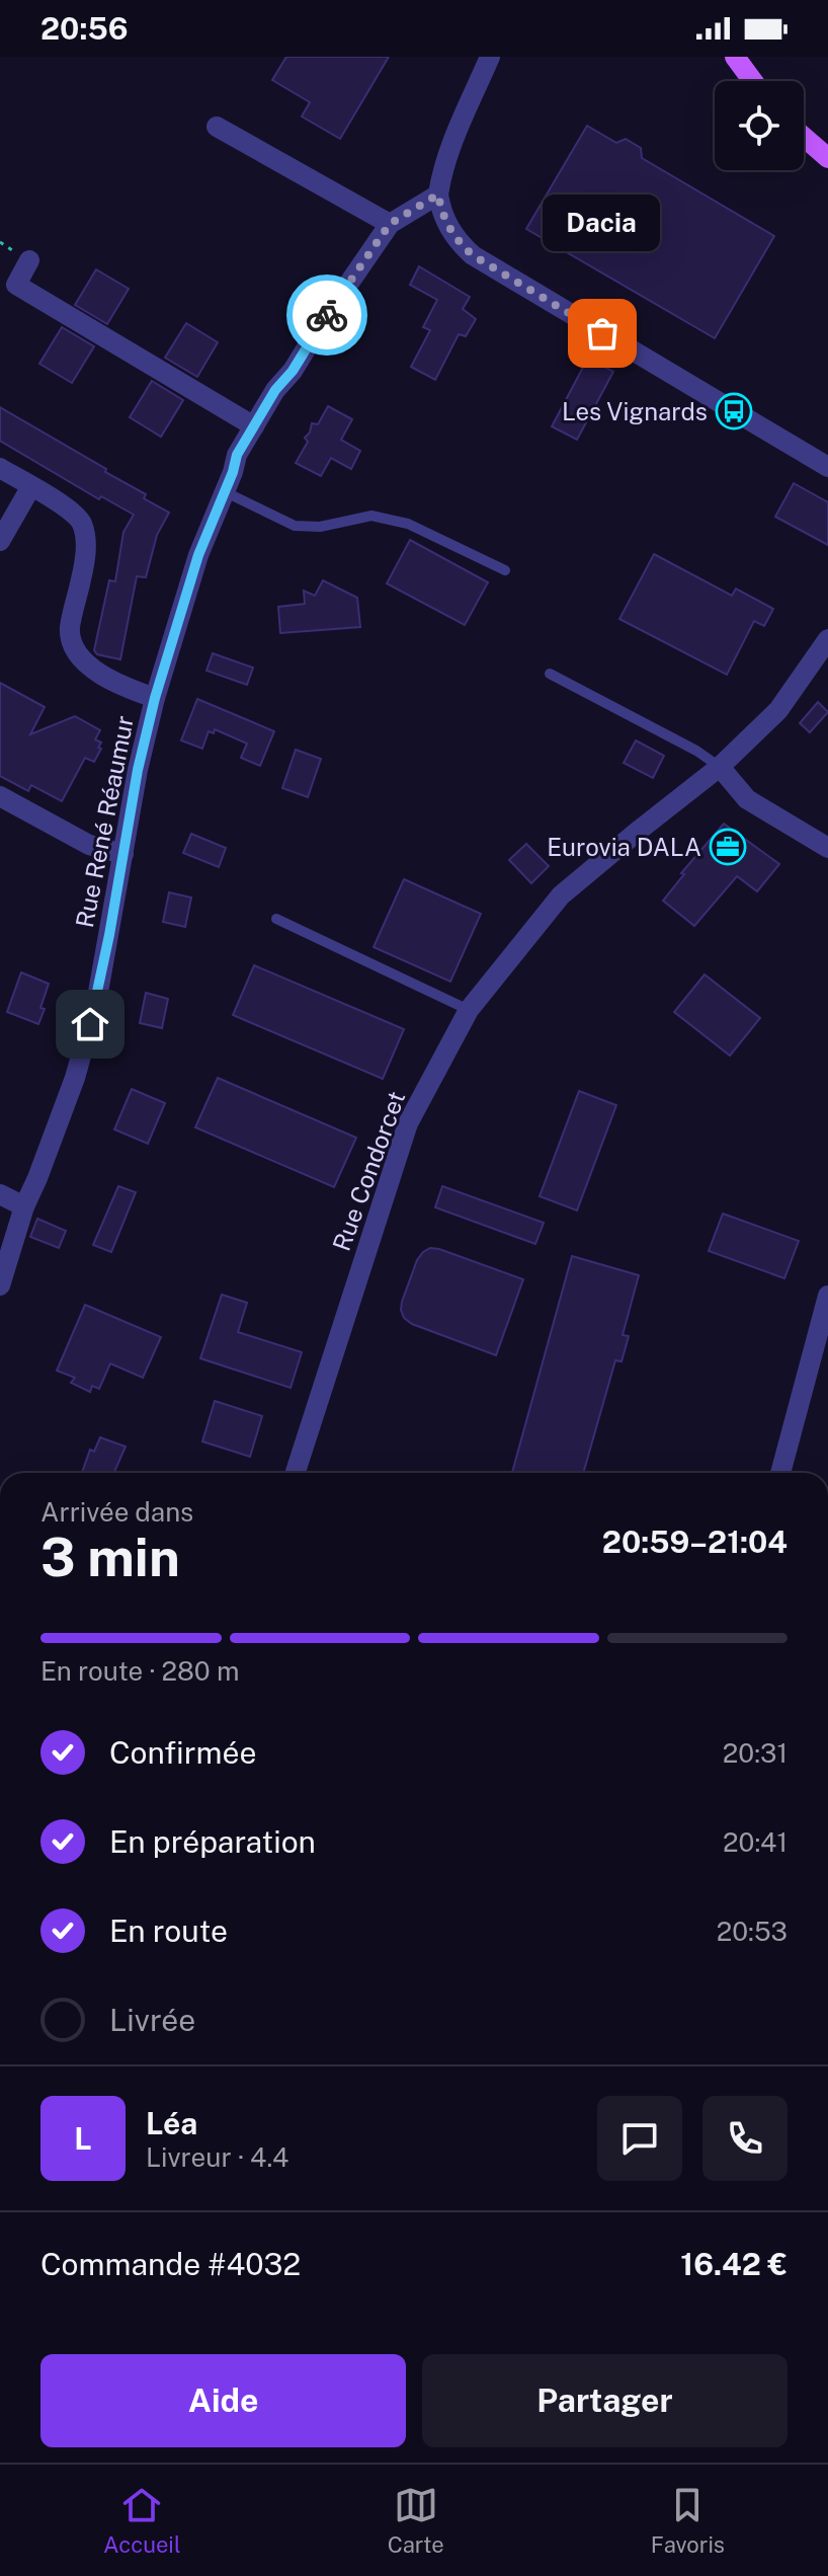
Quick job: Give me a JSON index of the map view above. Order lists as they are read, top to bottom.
{
  "streets": {
    "street": ["Rue René Réaumur", "Rue Condorcet"]
  },
  "places": {
    "other": ["Dacia"],
    "bus stop": ["Les Vignards"],
    "office": ["Eurovia DALA"]
  },
  "page": {
    "status": "20:56",
    "bubble": "Dacia",
    "heading": ["3 min", "Arrivée dans", "20:59–21:04"],
    "panel": [
      "Léa",
      "Livreur · 4.4",
      "Commande #4032",
      "16.42 €"
    ],
    "bar": "En route · 280 m",
    "list": [
      ["Confirmée", "20:31"],
      ["En préparation", "20:41"],
      ["En route", "20:53"],
      "Livrée"
    ],
    "round": "L",
    "buttons": ["Aide", "Partager"],
    "tabs": ["Accueil", "Carte", "Favoris"]
  }
}
